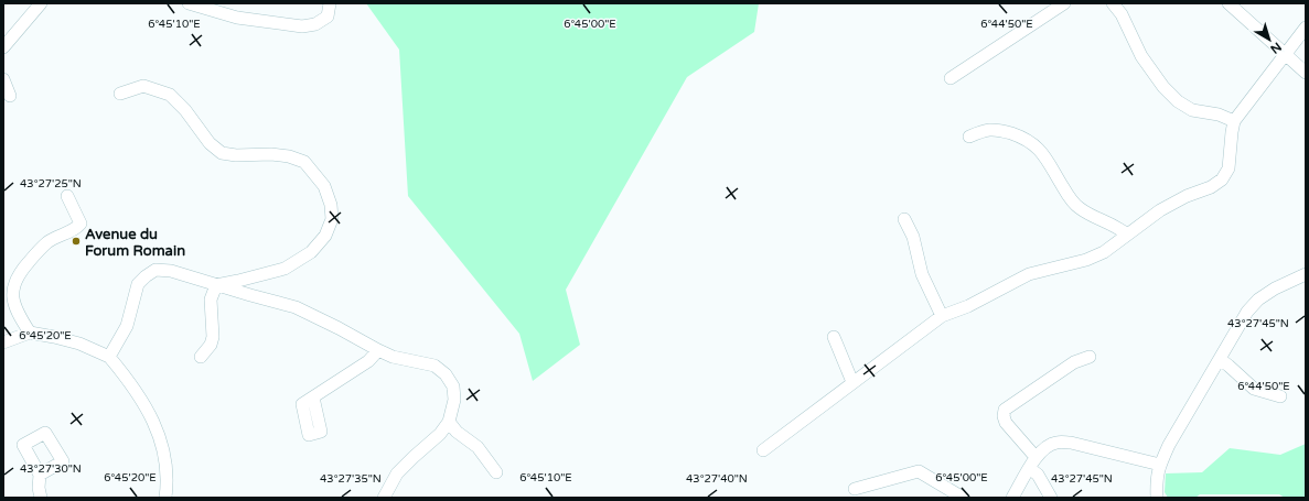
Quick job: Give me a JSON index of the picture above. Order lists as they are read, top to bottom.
{
  "places": ["Avenue du Forum Romain"],
  "north": "bottom right",
  "coordinates": [
    "6°45'10\"E",
    "6°45'00\"E",
    "6°44'50\"E",
    "43°27'25\"N",
    "43°27'45\"N",
    "6°45'20\"E",
    "43°27'30\"N",
    "43°27'35\"N",
    "43°27'40\"N"
  ]
}
